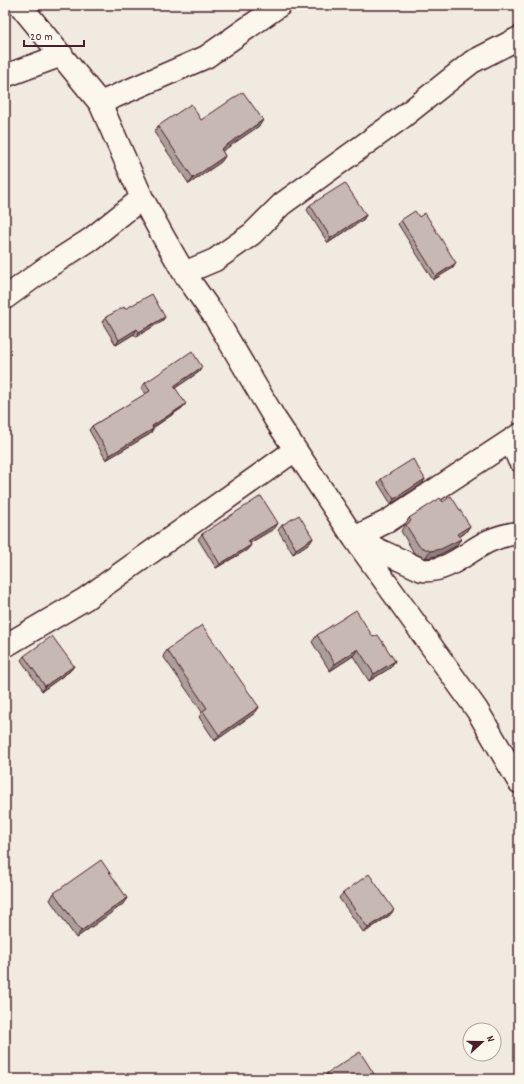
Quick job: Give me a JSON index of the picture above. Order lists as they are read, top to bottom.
{
  "scale_bar": "20 m",
  "north": "right"
}
